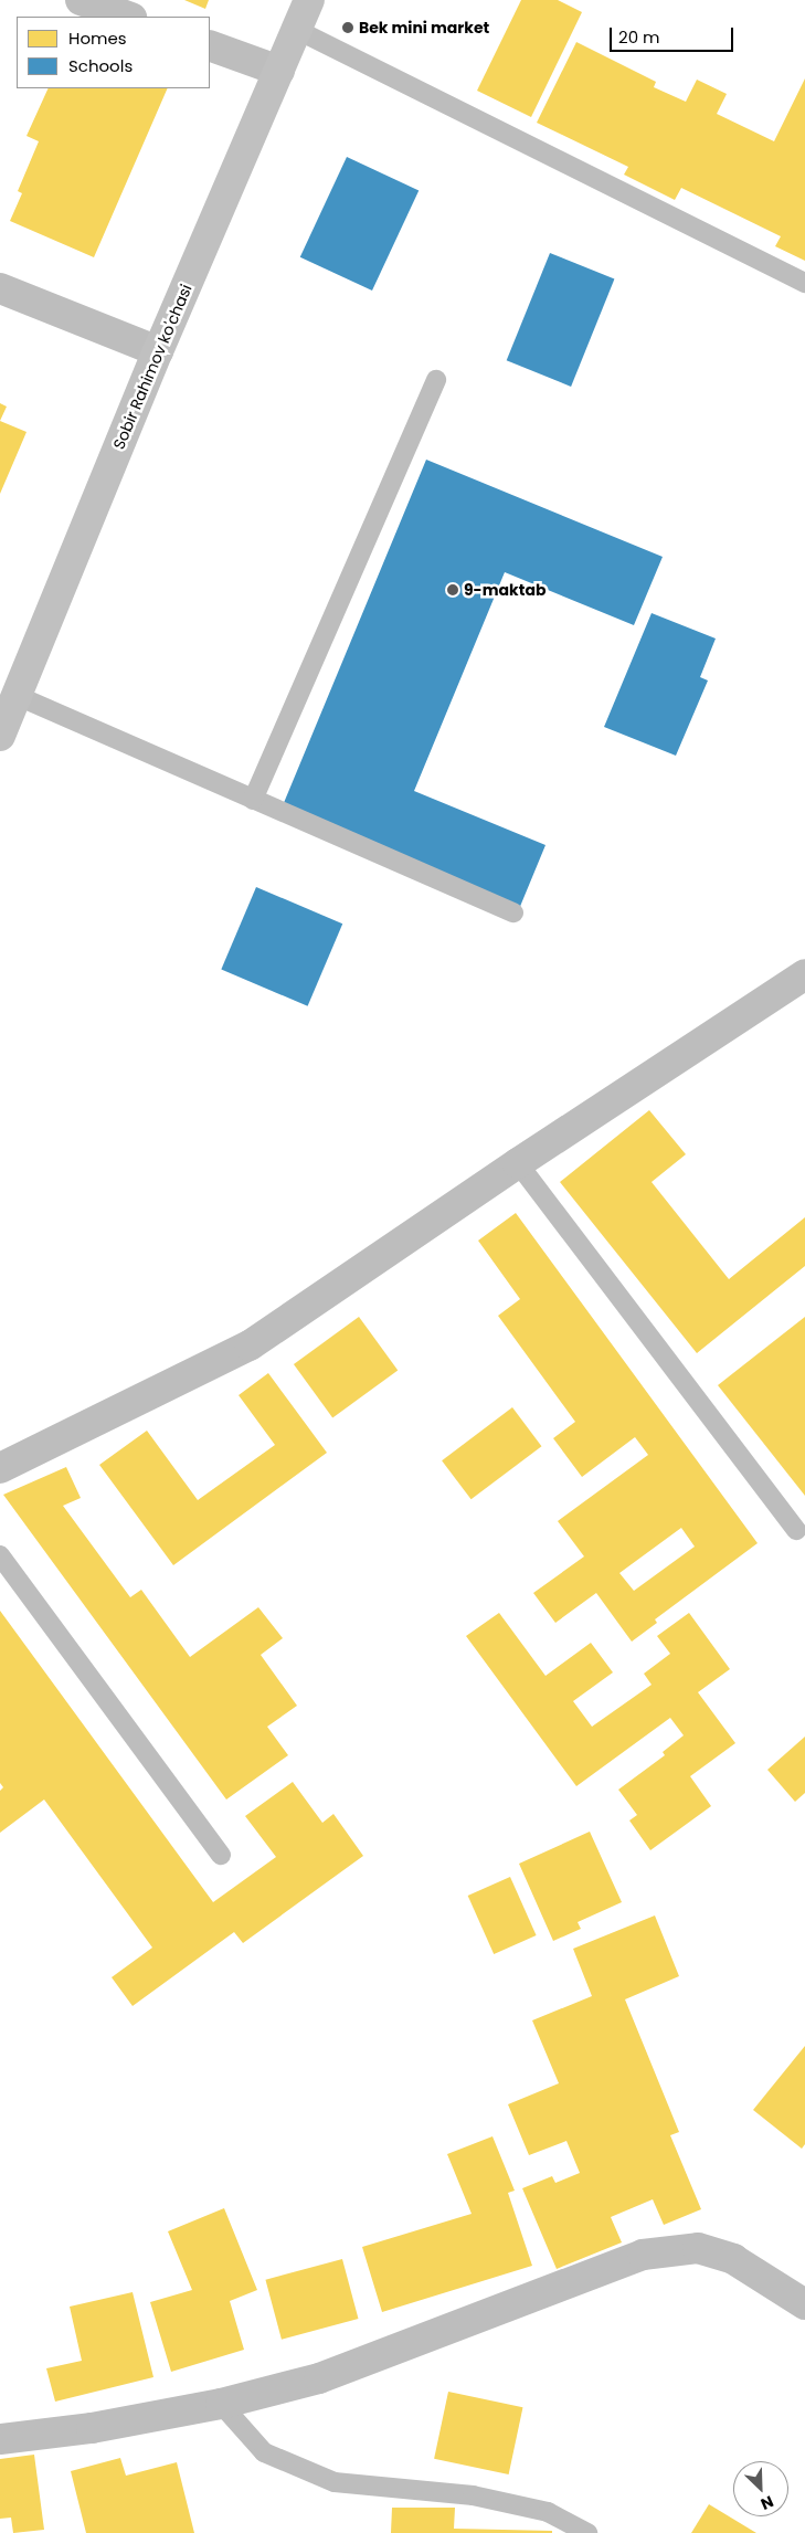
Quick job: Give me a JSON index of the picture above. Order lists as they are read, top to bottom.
{
  "streets": {
    "street": ["Sobir Rahimov ko'chasi"]
  },
  "places": ["Bek mini market", "9-maktab"],
  "legend": ["Homes", "Schools"],
  "scale_bar": "20 m",
  "north": "bottom right"
}
